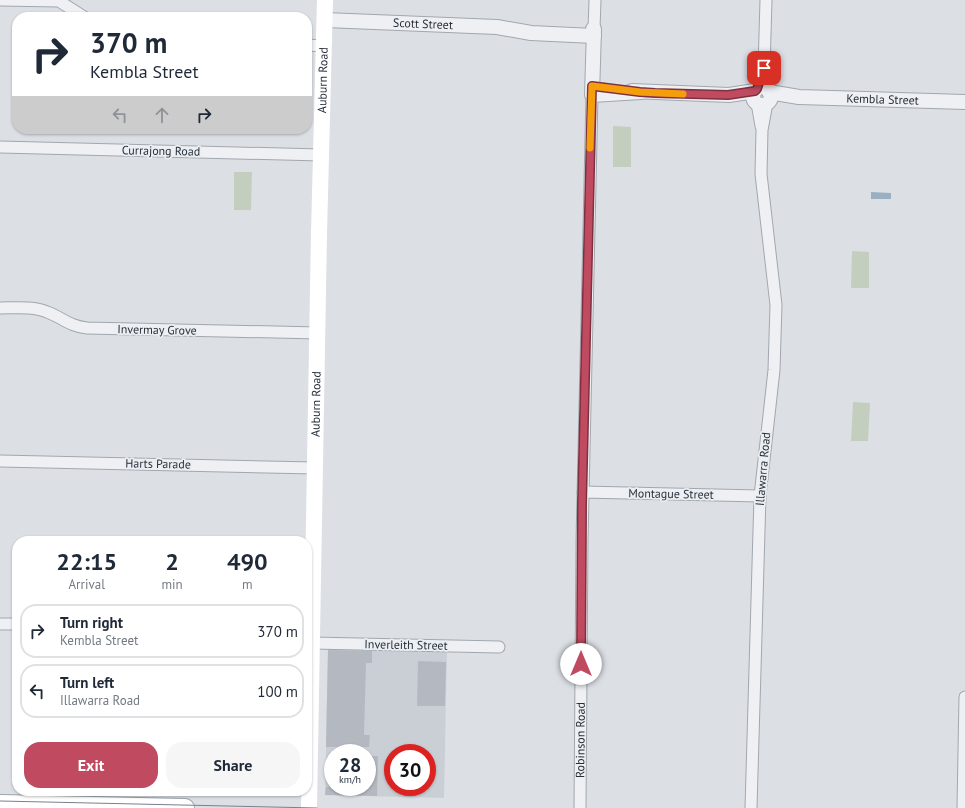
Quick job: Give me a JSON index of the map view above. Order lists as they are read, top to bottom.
{
  "streets": {
    "main road": ["Auburn Road"],
    "street": [
      "Scott Street",
      "Kembla Street",
      "Currajong Road",
      "Invermay Grove",
      "Harts Parade",
      "Illawarra Road",
      "Montague Street",
      "Inverleith Street",
      "Robinson Road"
    ]
  },
  "crossings": [
    ["Scott Street", "Auburn Road"],
    ["Scott Street", "Robinson Road"],
    ["Auburn Road", "Currajong Road"],
    ["Auburn Road", "Invermay Grove"],
    ["Auburn Road", "Harts Parade"],
    ["Kembla Street", "Illawarra Road"],
    ["Kembla Street", "Robinson Road"],
    ["Illawarra Road", "Montague Street"],
    ["Montague Street", "Robinson Road"]
  ],
  "page": {
    "turn": ["370 m", "Kembla Street"],
    "eta": [
      "22:15",
      "Arrival",
      "2",
      "min",
      "490",
      "m"
    ],
    "list": [
      {
        "name": "Turn right",
        "note": "Kembla Street",
        "value": "370 m"
      },
      {
        "name": "Turn left",
        "note": "Illawarra Road",
        "value": "100 m"
      }
    ],
    "buttons": ["Exit", "Share"],
    "speed": "28 km/h",
    "limit": "30"
  }
}
